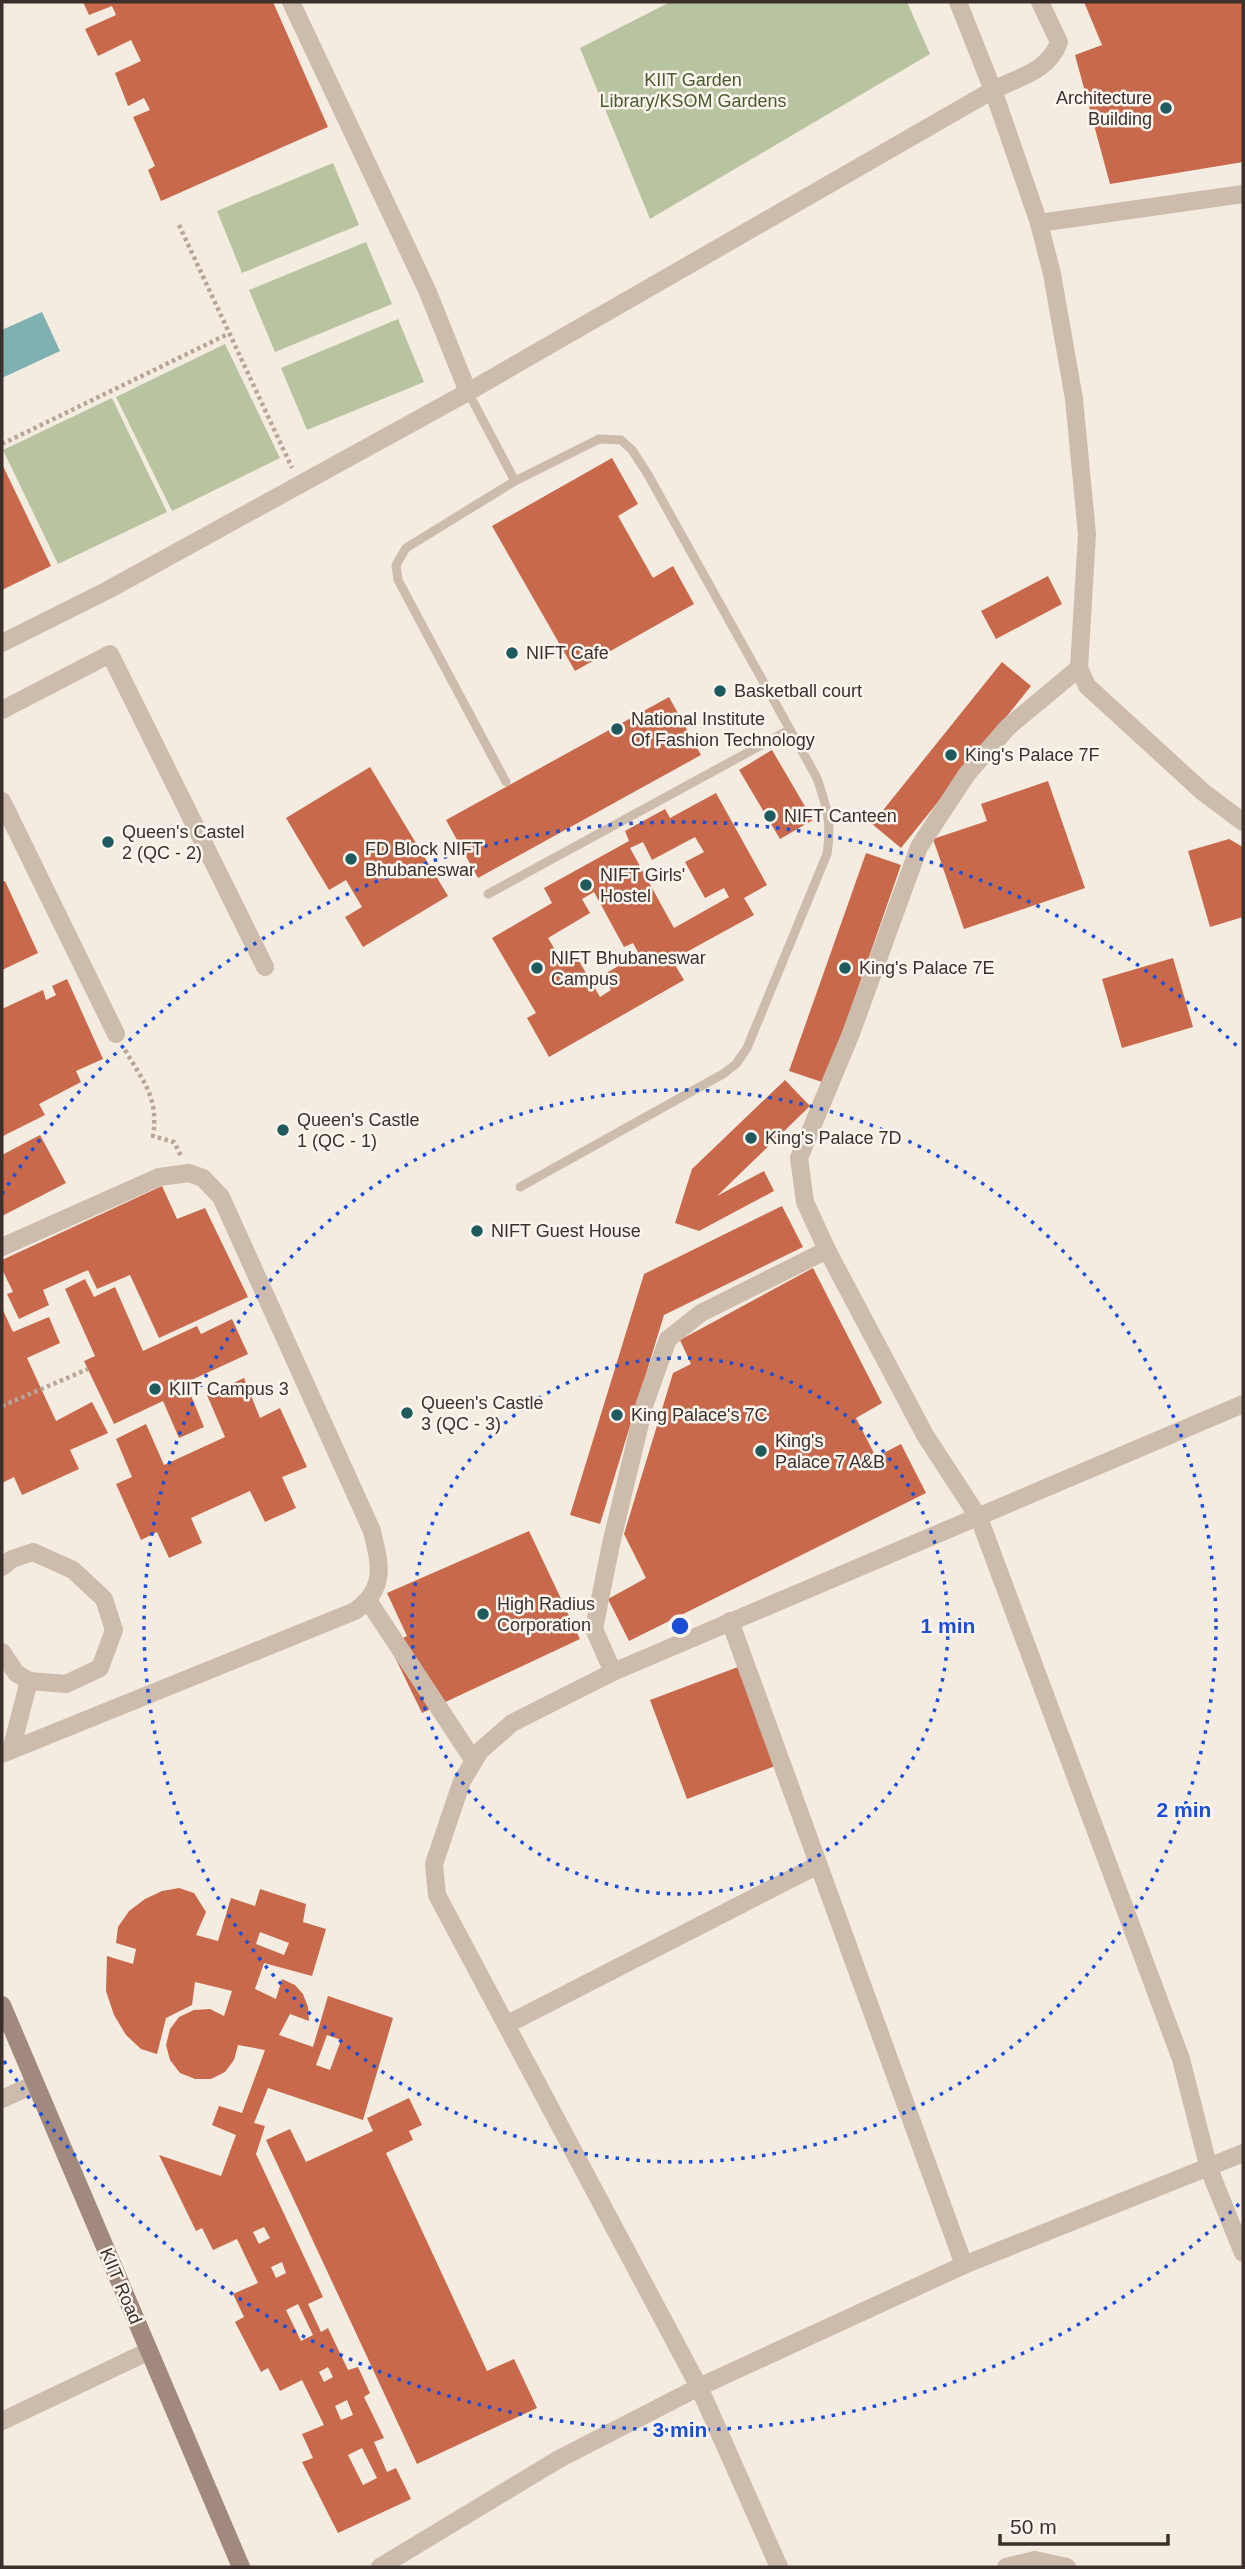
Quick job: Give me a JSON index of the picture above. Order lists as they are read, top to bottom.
{
  "streets": {
    "main road": ["KIIT Road"]
  },
  "parks": ["KIIT Garden Library/KSOM Gardens"],
  "places": [
    "Architecture Building",
    "NIFT Cafe",
    "Basketball court",
    "National Institute Of Fashion Technology",
    "King's Palace 7F",
    "NIFT Canteen",
    "Queen's Castel 2 (QC - 2)",
    "FD Block NIFT Bhubaneswar",
    "NIFT Girls' Hostel",
    "NIFT Bhubaneswar Campus",
    "King's Palace 7E",
    "Queen's Castle 1 (QC - 1)",
    "King's Palace 7D",
    "NIFT Guest House",
    "KIIT Campus 3",
    "Queen's Castle 3 (QC - 3)",
    "King Palace's 7C",
    "King's Palace 7 A&B",
    "High Radius Corporation"
  ],
  "scale_bar": "50 m",
  "rings": ["1 min", "2 min", "3 min"]
}
